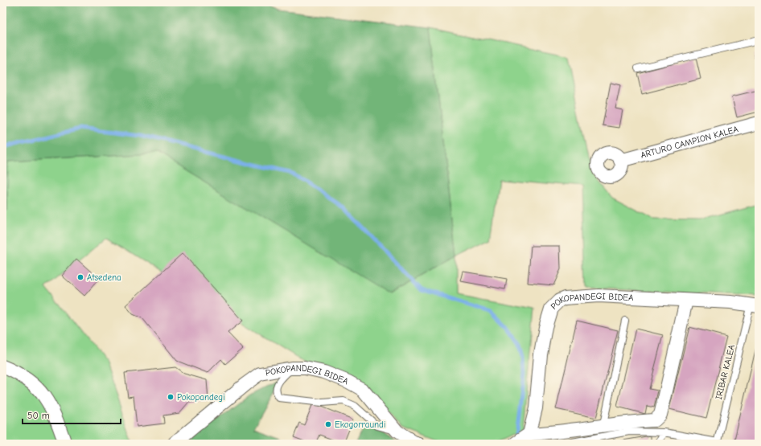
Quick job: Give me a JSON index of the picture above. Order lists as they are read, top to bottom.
{
  "streets": {
    "street": ["ARTURO CAMPION KALEA", "POKOPANDEGI BIDEA"],
    "lane": ["IRIBAR KALEA"]
  },
  "crossings": [
    ["POKOPANDEGI BIDEA", "IRIBAR KALEA"]
  ],
  "places": ["Atsedena", "Pokopandegi", "Ekogorraundi"],
  "scale_bar": "50 m"
}
